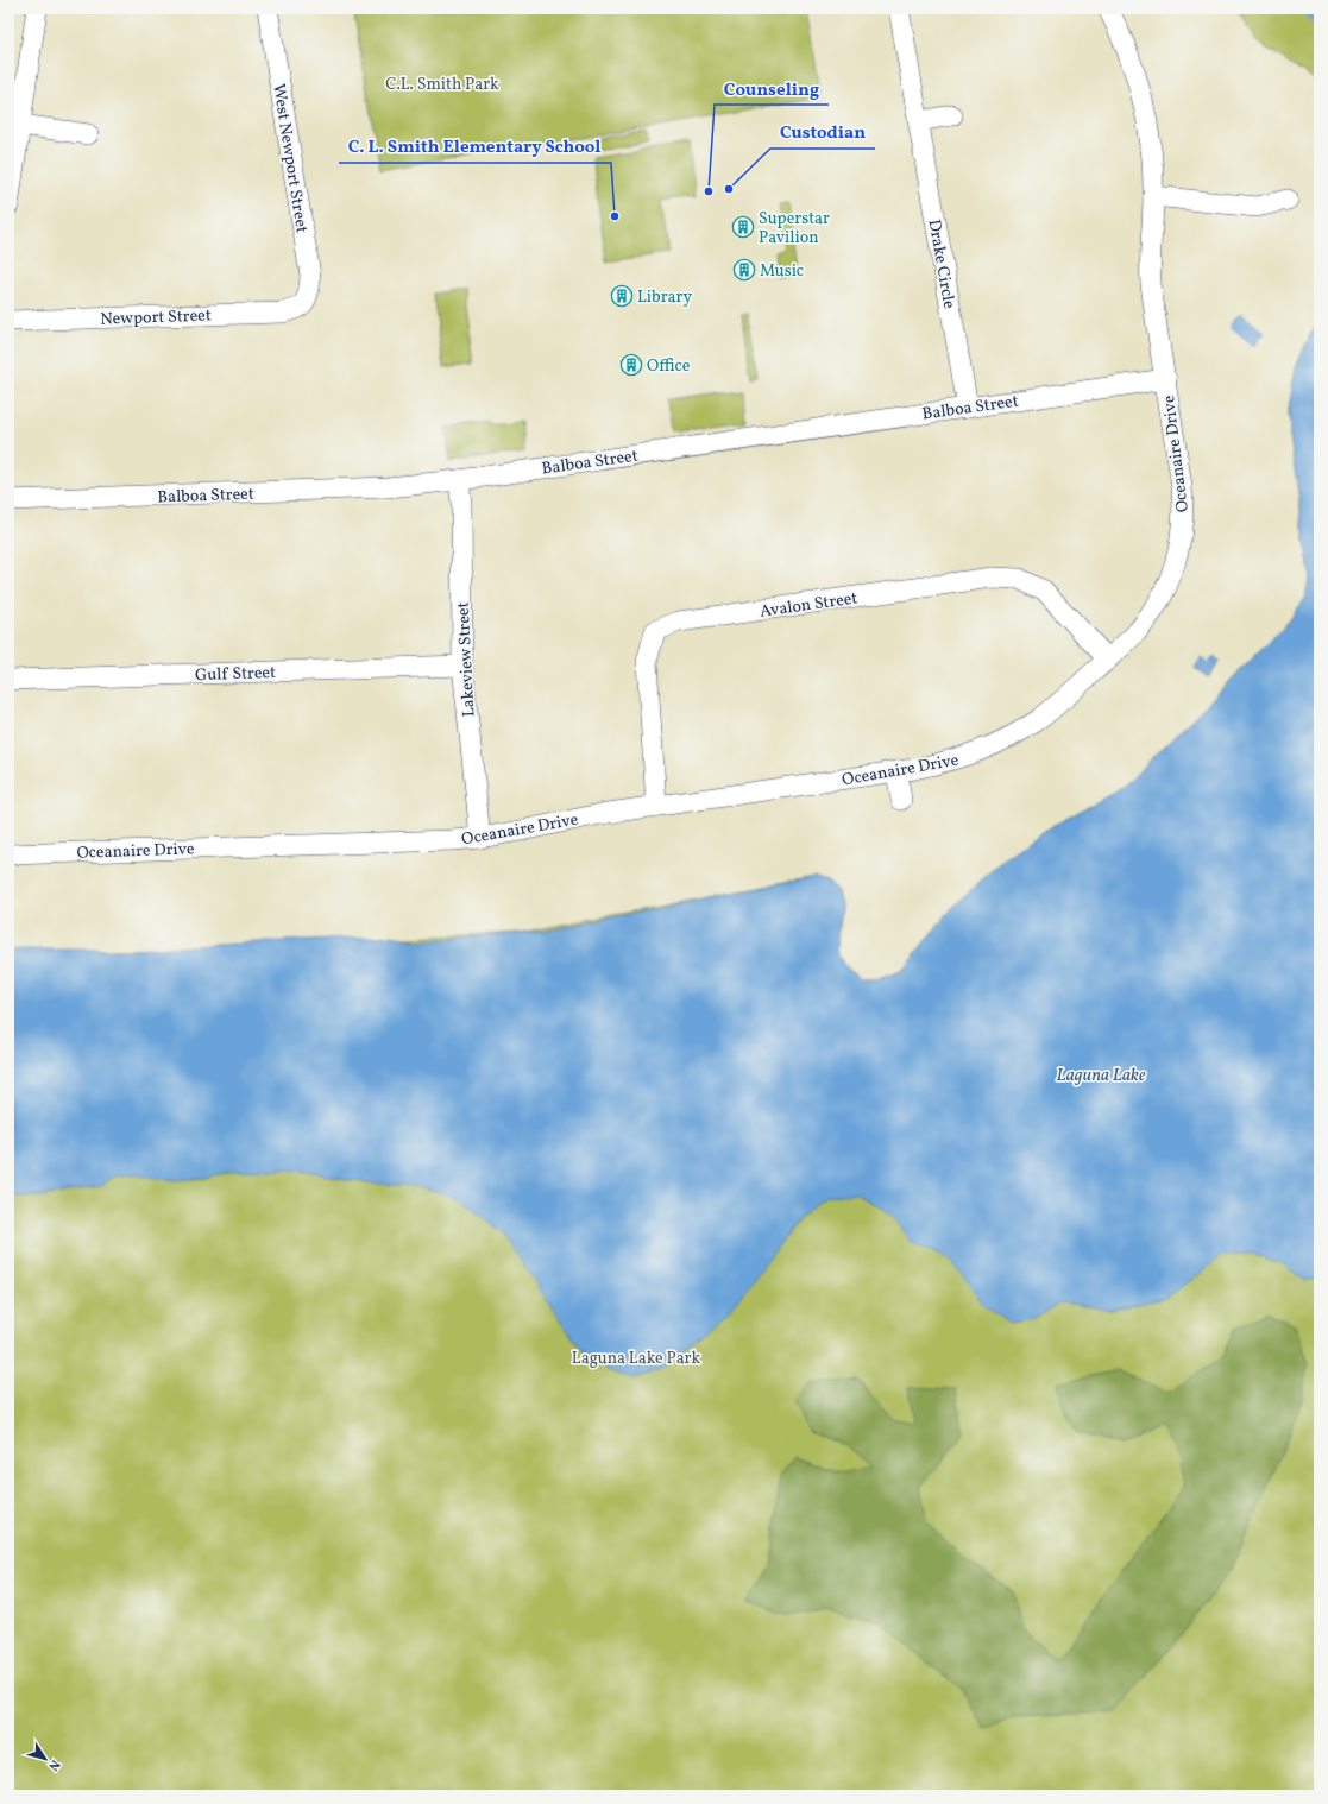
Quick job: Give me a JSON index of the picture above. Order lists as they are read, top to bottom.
{
  "streets": {
    "street": [
      "West Newport Street",
      "Drake Circle",
      "Newport Street",
      "Balboa Street",
      "Oceanaire Drive",
      "Avalon Street",
      "Lakeview Street",
      "Gulf Street"
    ]
  },
  "crossings": [
    ["West Newport Street", "Newport Street"],
    ["Drake Circle", "Balboa Street"],
    ["Balboa Street", "Oceanaire Drive"],
    ["Balboa Street", "Lakeview Street"],
    ["Oceanaire Drive", "Avalon Street"],
    ["Oceanaire Drive", "Lakeview Street"],
    ["Lakeview Street", "Gulf Street"]
  ],
  "water": ["Laguna Lake"],
  "parks": ["C.L. Smith Park", "Laguna Lake Park"],
  "places": {
    "other": ["Custodian", "Counseling", "C. L. Smith Elementary School"],
    "building": [
      "Superstar Pavilion",
      "Music",
      "Library",
      "Office"
    ]
  },
  "north": "bottom right"
}
